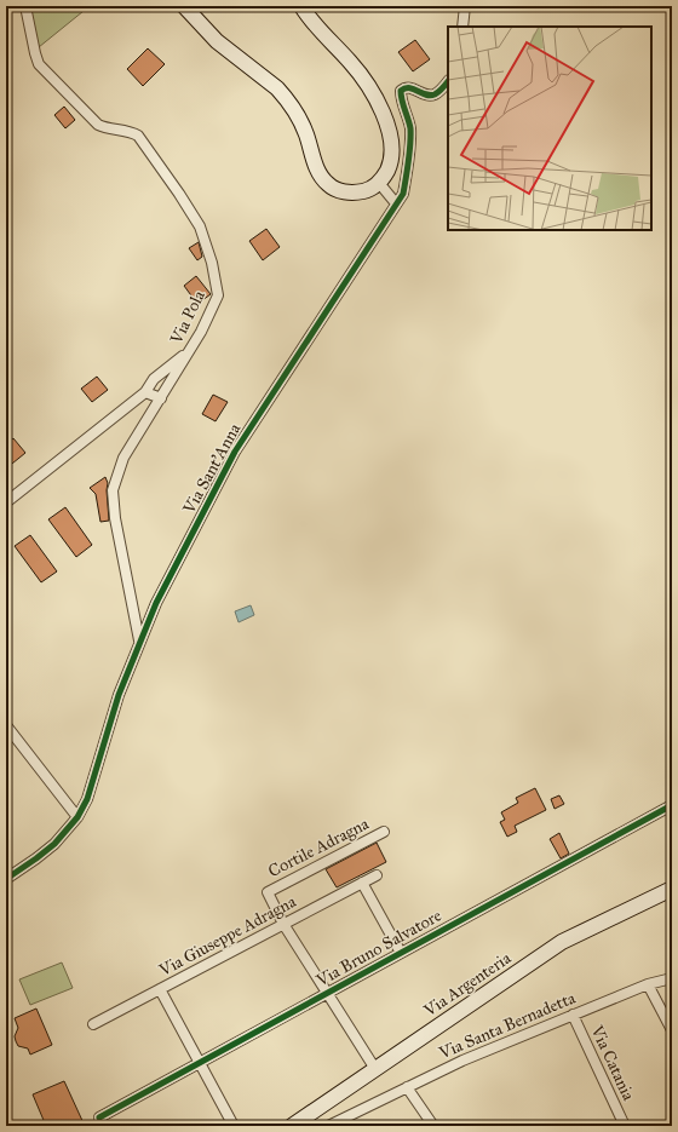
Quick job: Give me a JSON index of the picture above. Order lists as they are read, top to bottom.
{
  "streets": {
    "main road": ["Via Argenteria"],
    "street": [
      "Via Pola",
      "Via Sant'Anna",
      "Cortile Adragna",
      "Via Giuseppe Adragna",
      "Via Bruno Salvatore",
      "Via Santa Bernadetta",
      "Via Catania"
    ]
  },
  "crossings": [
    ["Via Pola", "Via Sant'Anna"],
    ["Cortile Adragna", "Via Giuseppe Adragna"],
    ["Via Santa Bernadetta", "Via Catania"]
  ]
}
